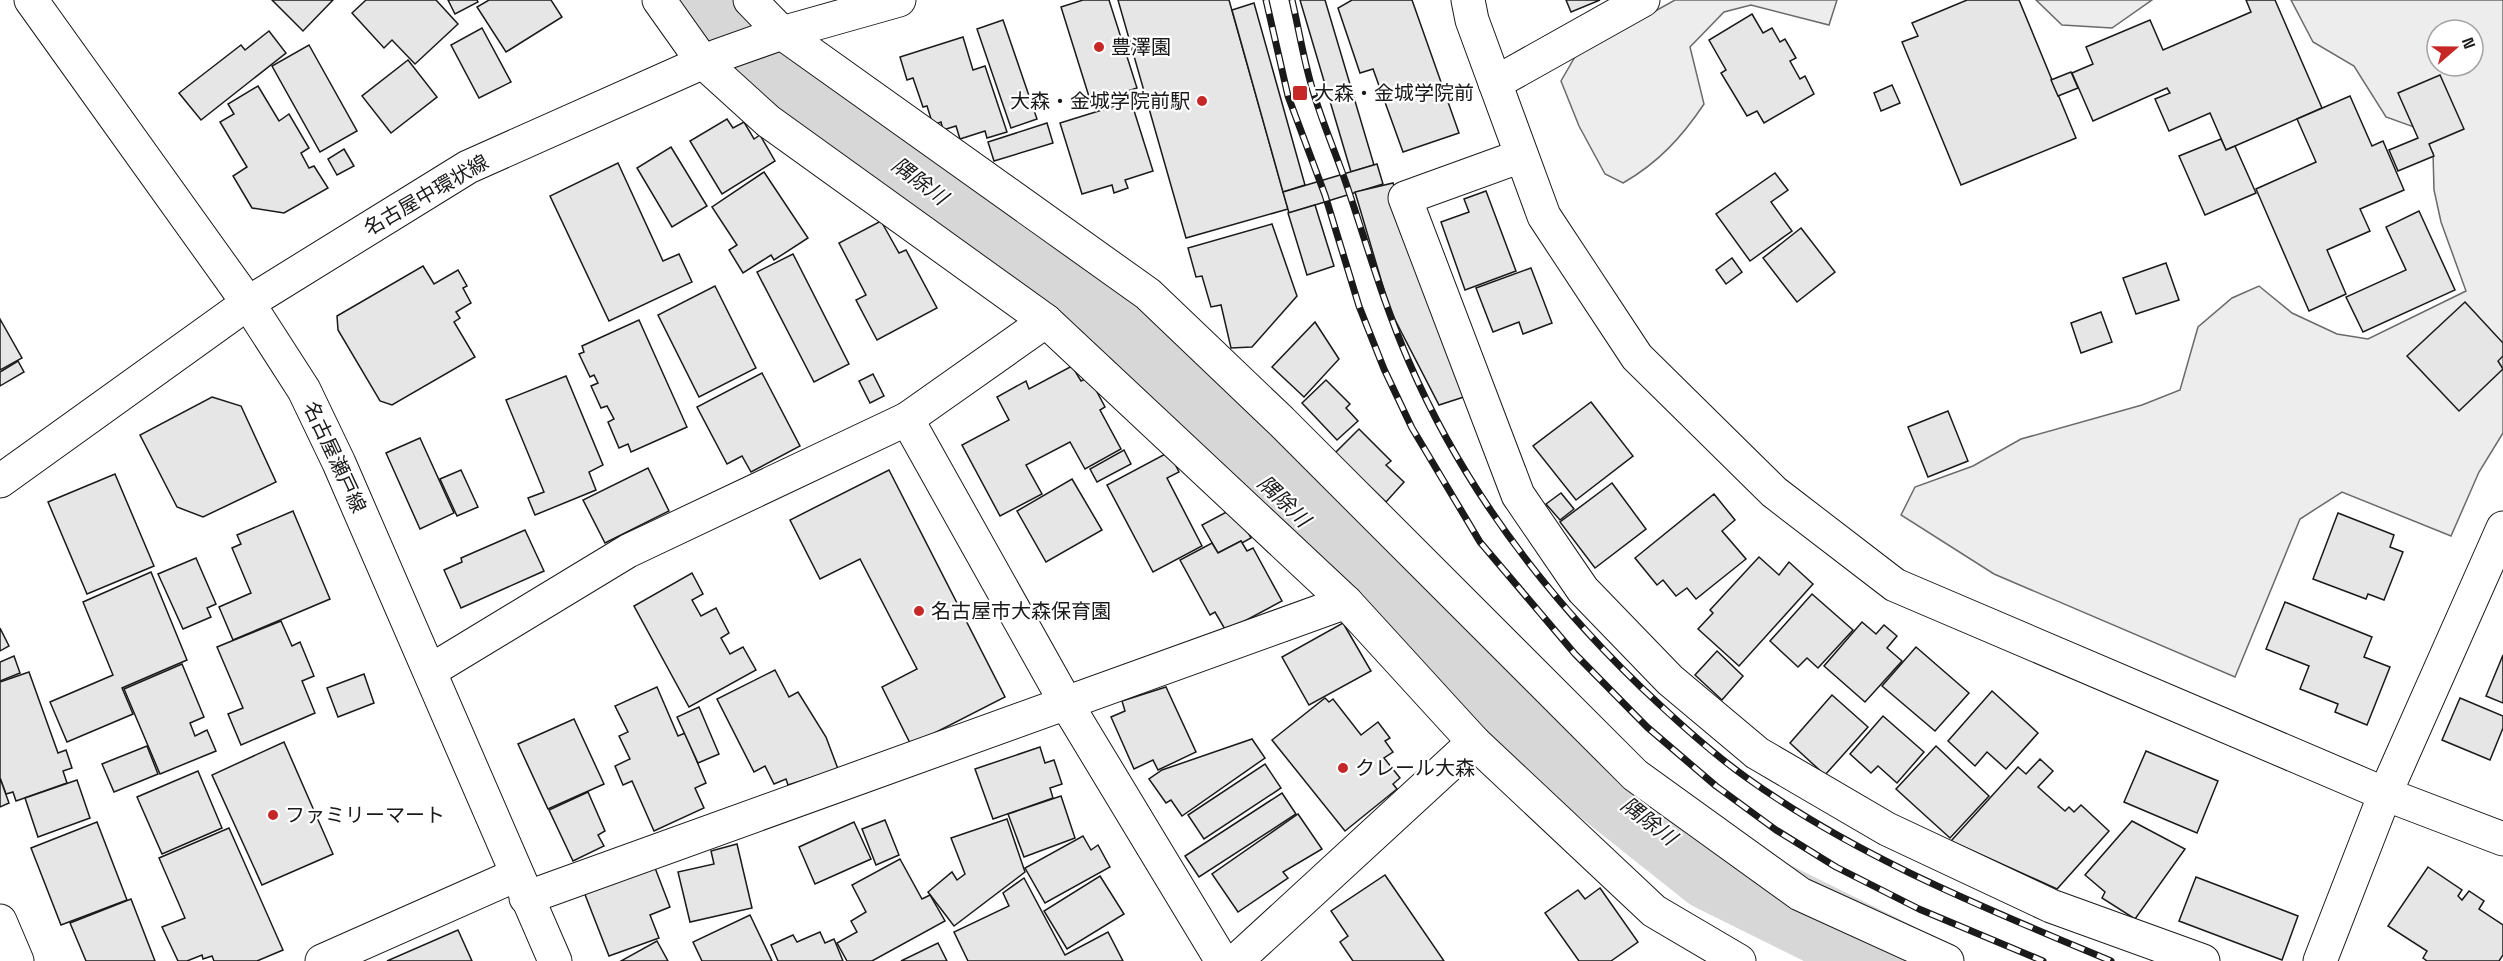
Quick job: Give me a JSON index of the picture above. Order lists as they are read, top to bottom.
{
  "streets": {
    "street": ["名古屋中環状線", "名古屋瀬戸線"]
  },
  "crossings": [
    ["名古屋中環状線", "名古屋瀬戸線"]
  ],
  "water": ["隅除川"],
  "places": {
    "other": [
      "豊澤園",
      "大森・金城学院前駅",
      "名古屋市大森保育園",
      "クレール大森",
      "ファミリーマート"
    ],
    "transit": ["大森・金城学院前"]
  },
  "north": "right"
}
